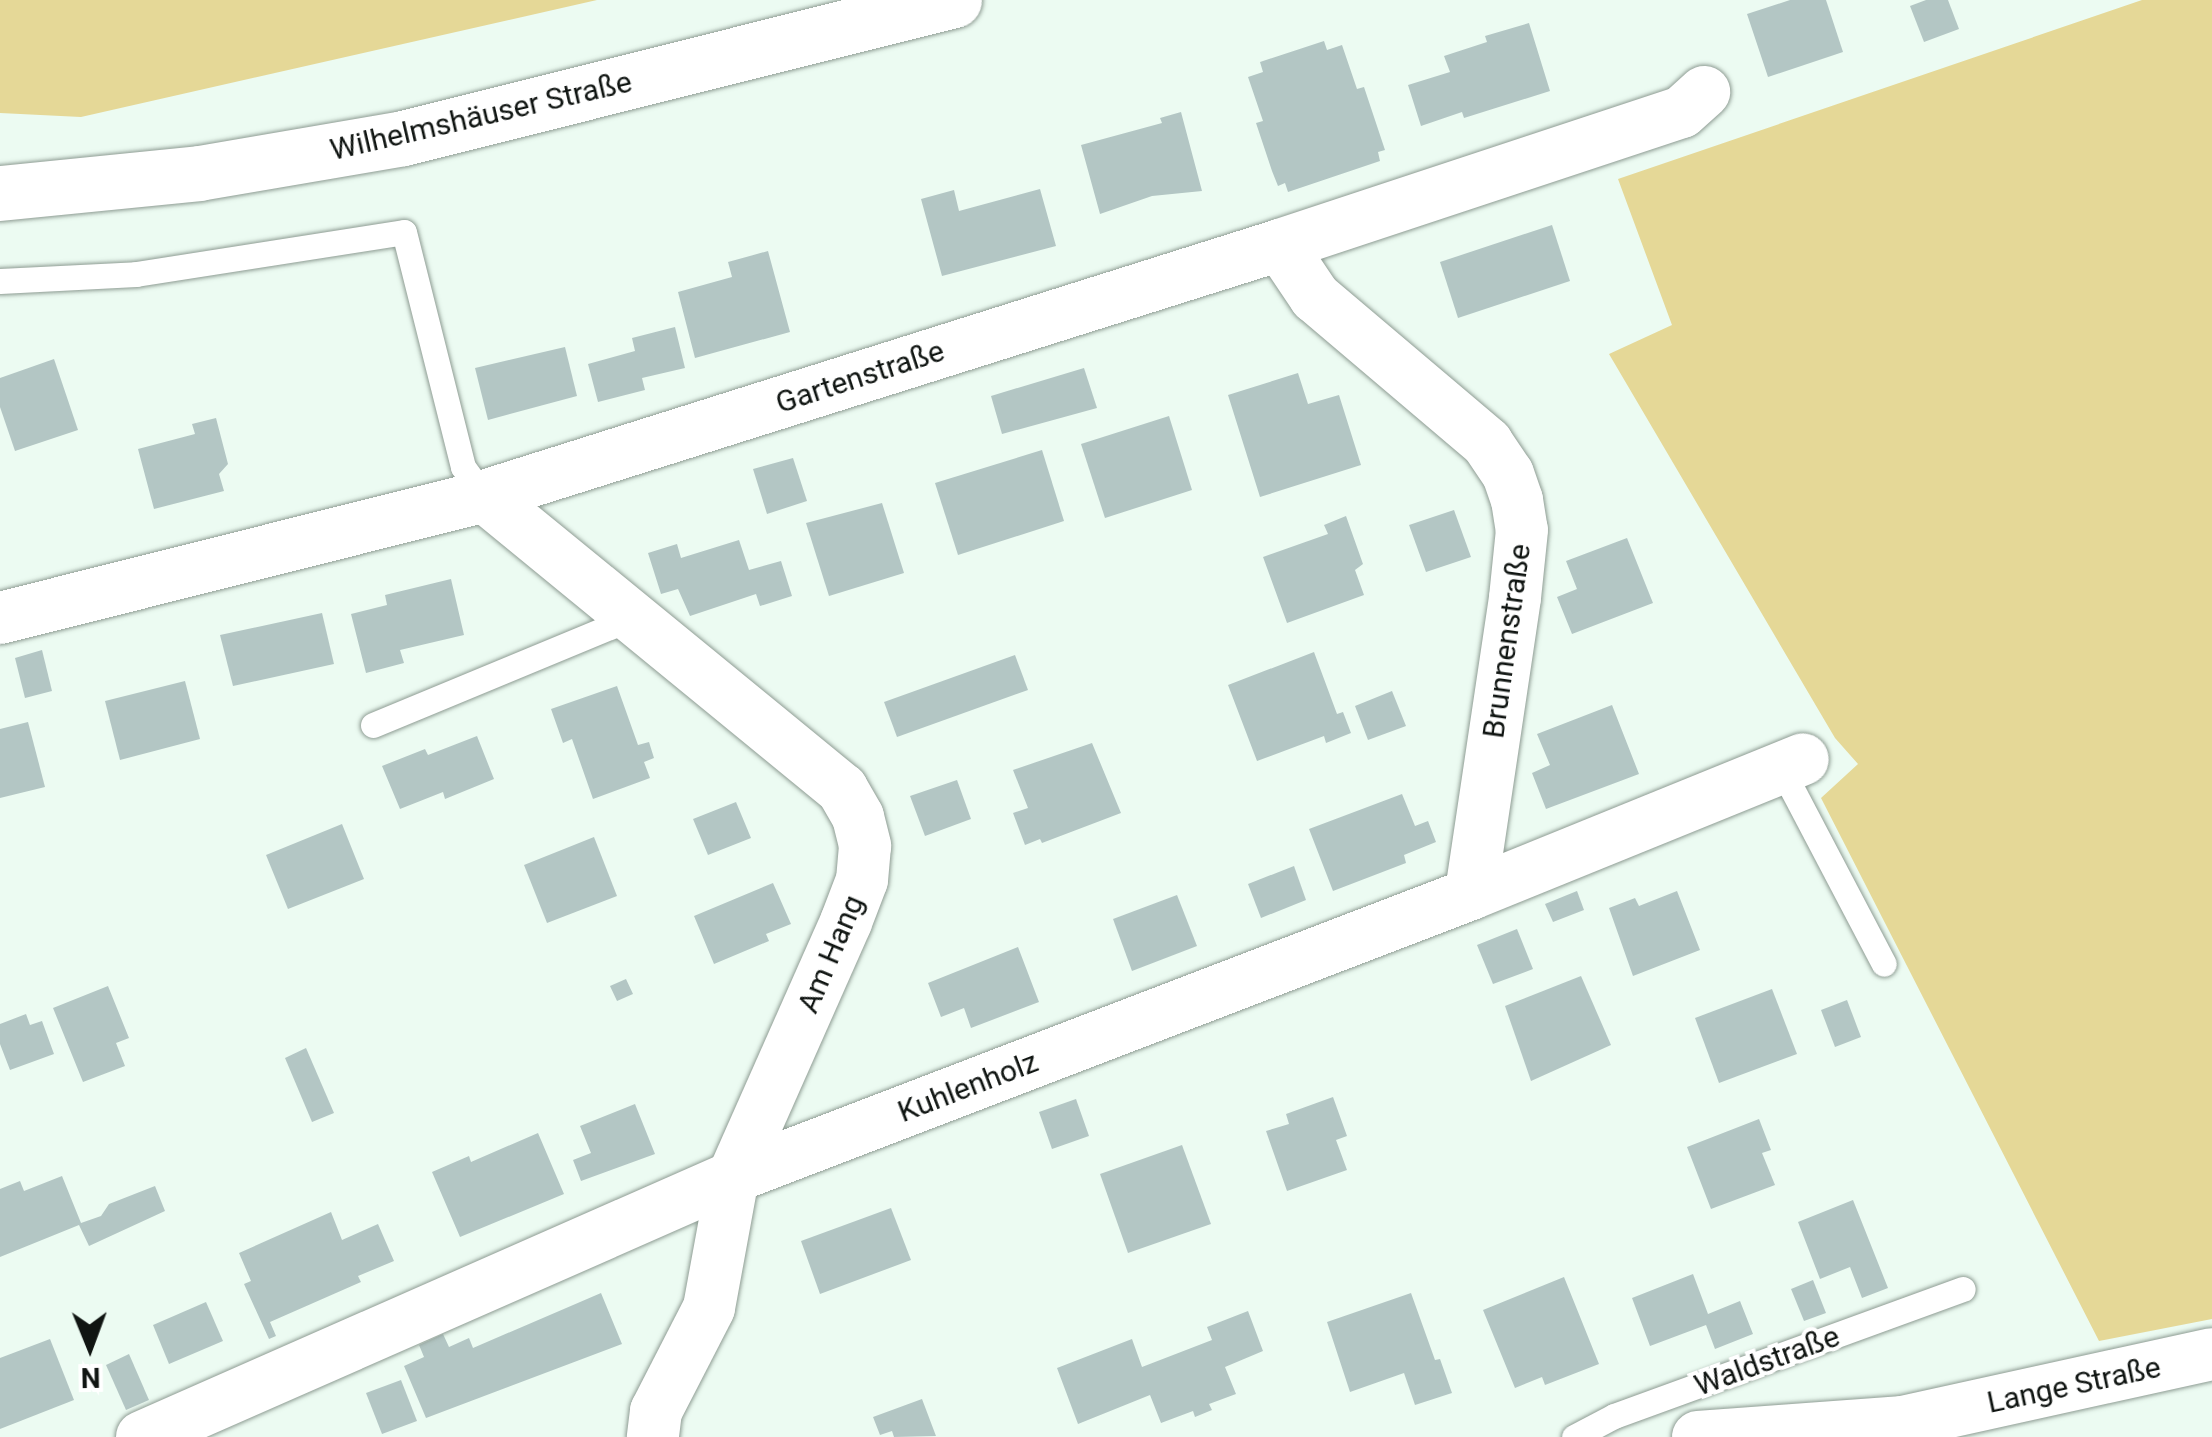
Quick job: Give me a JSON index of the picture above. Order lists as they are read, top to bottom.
{
  "streets": {
    "main road": ["Wilhelmshäuser Straße"],
    "street": [
      "Gartenstraße",
      "Brunnenstraße",
      "Am Hang",
      "Kuhlenholz",
      "Lange Straße"
    ],
    "lane": ["Waldstraße"]
  },
  "crossings": [
    ["Gartenstraße", "Brunnenstraße"],
    ["Gartenstraße", "Am Hang"],
    ["Brunnenstraße", "Kuhlenholz"],
    ["Am Hang", "Kuhlenholz"]
  ],
  "north": "bottom"
}
